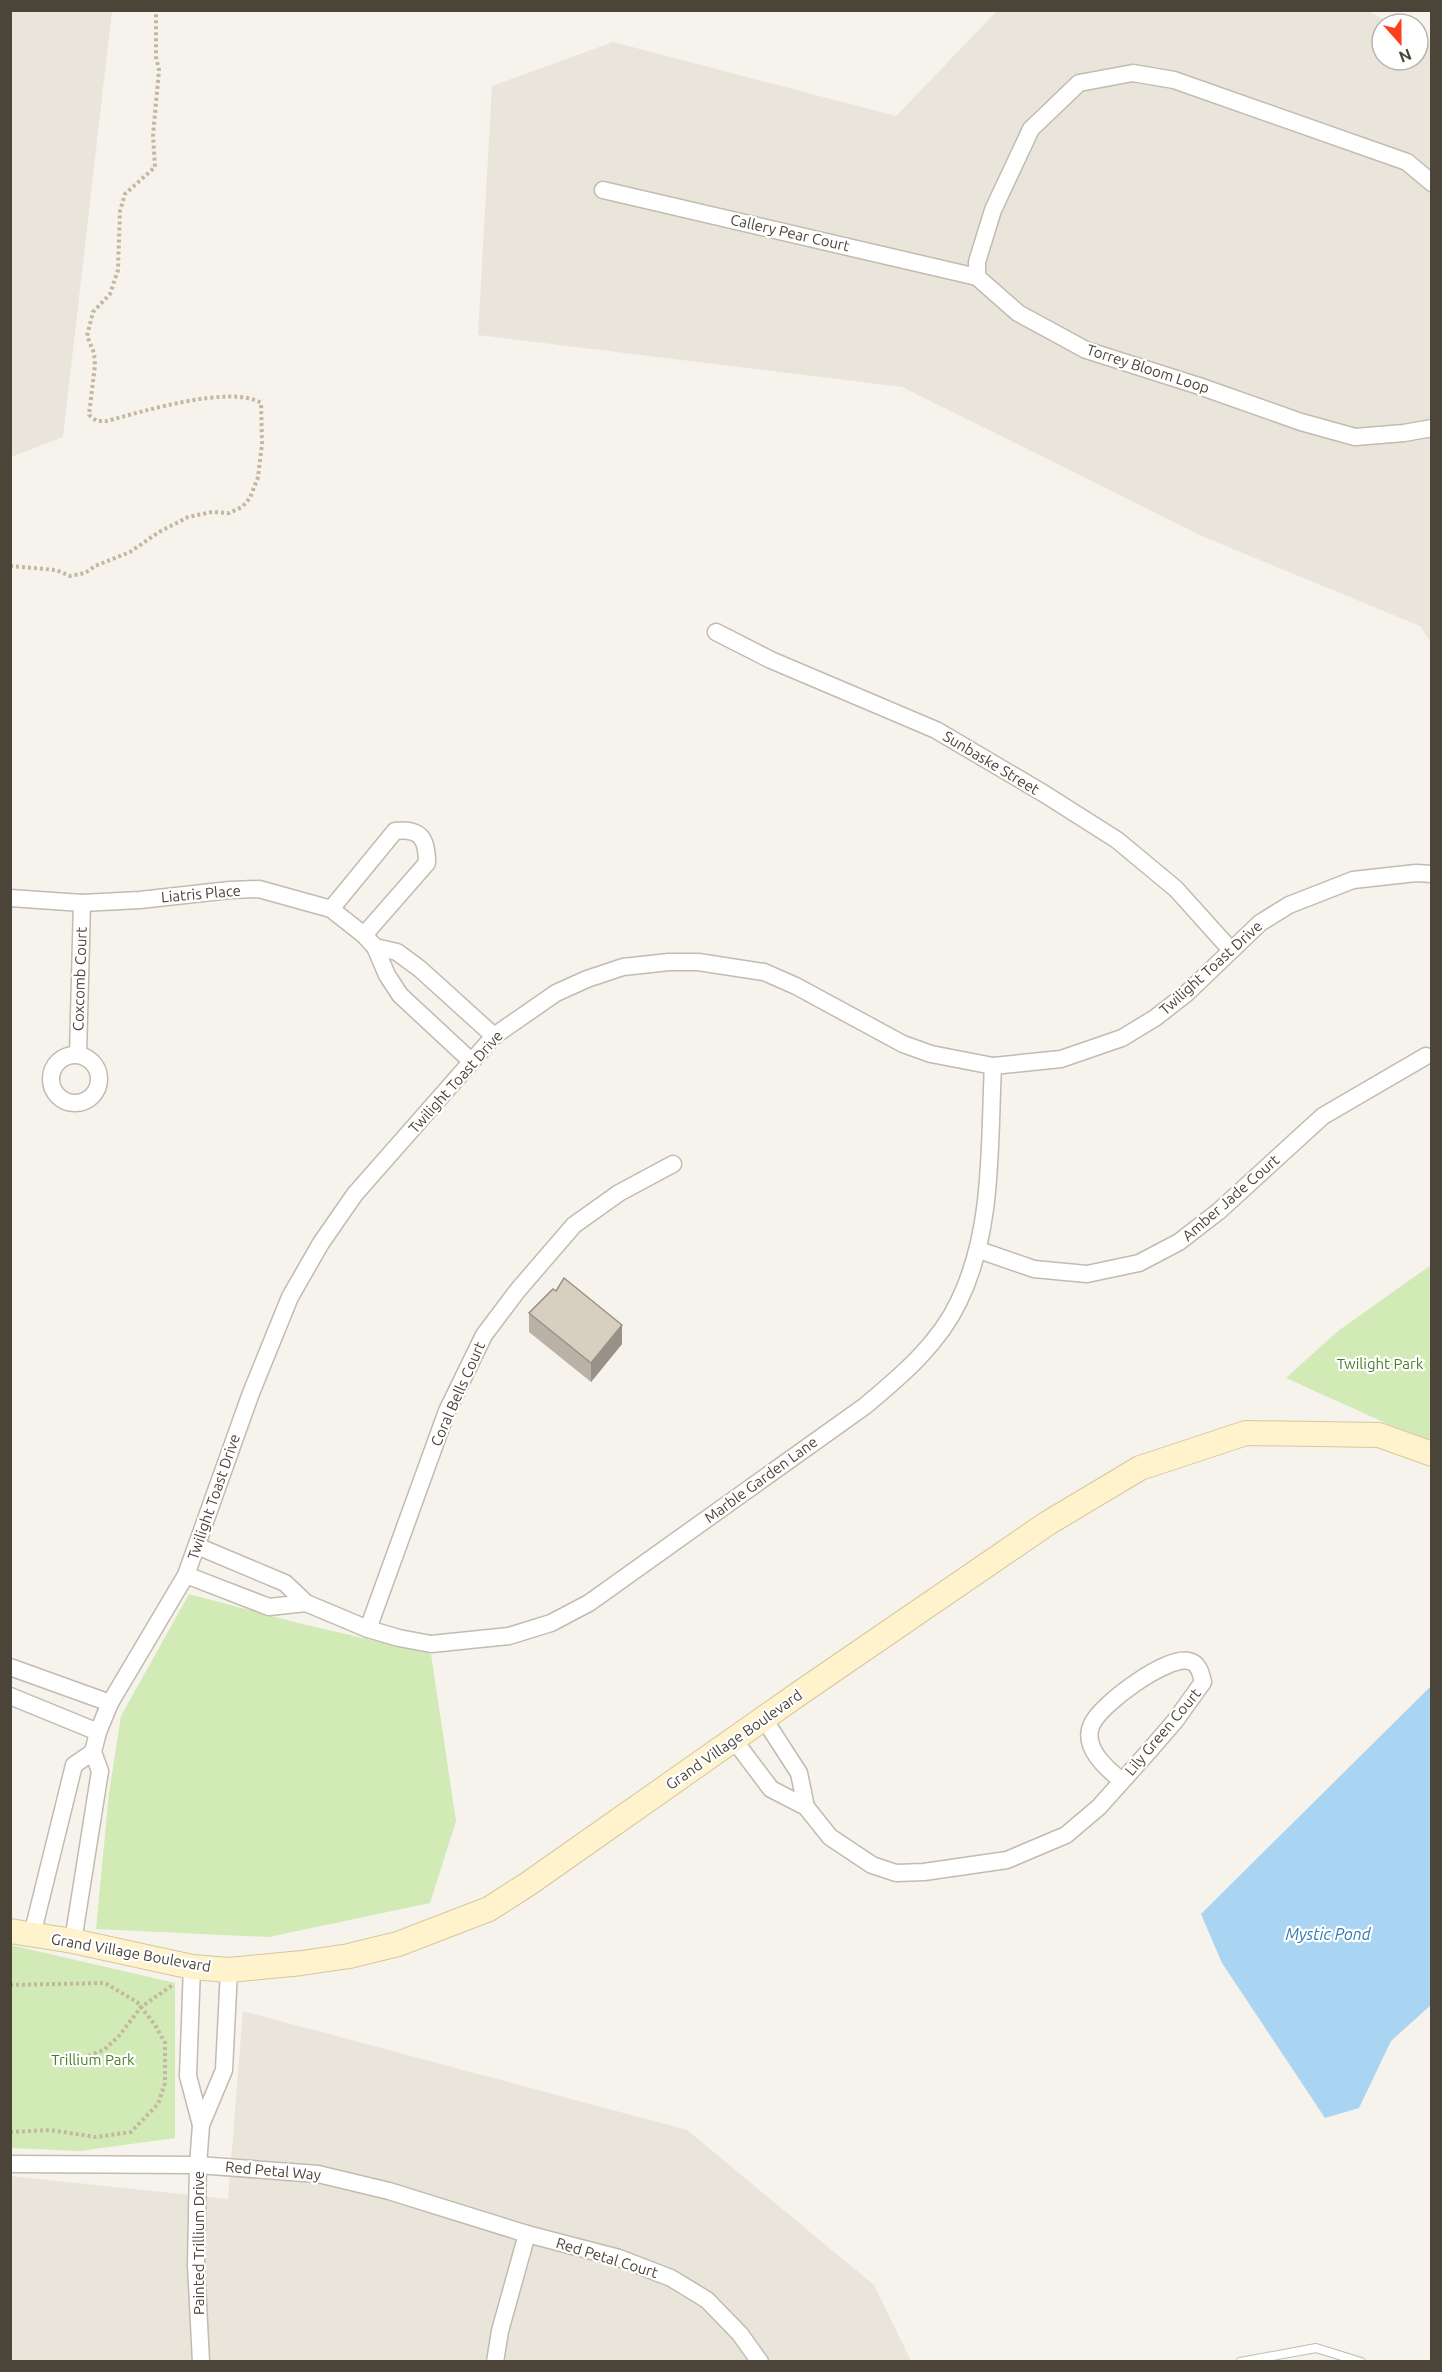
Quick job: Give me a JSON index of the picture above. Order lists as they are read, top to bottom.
{
  "streets": {
    "street": [
      "Callery Pear Court",
      "Torrey Bloom Loop",
      "Sunbaske Street",
      "Liatris Place",
      "Twilight Toast Drive",
      "Coxcomb Court",
      "Amber Jade Court",
      "Coral Bells Court",
      "Marble Garden Lane",
      "Lily Green Court",
      "Grand Village Boulevard",
      "Red Petal Way",
      "Painted Trillium Drive",
      "Red Petal Court"
    ]
  },
  "crossings": [
    ["Callery Pear Court", "Torrey Bloom Loop"],
    ["Sunbaske Street", "Twilight Toast Drive"],
    ["Liatris Place", "Twilight Toast Drive"],
    ["Liatris Place", "Coxcomb Court"],
    ["Twilight Toast Drive", "Marble Garden Lane"],
    ["Twilight Toast Drive", "Grand Village Boulevard"],
    ["Amber Jade Court", "Marble Garden Lane"],
    ["Coral Bells Court", "Marble Garden Lane"],
    ["Lily Green Court", "Grand Village Boulevard"],
    ["Grand Village Boulevard", "Painted Trillium Drive"],
    ["Red Petal Way", "Painted Trillium Drive"],
    ["Red Petal Way", "Red Petal Court"]
  ],
  "water": ["Mystic Pond"],
  "parks": ["Twilight Park", "Trillium Park"],
  "north": "bottom"
}
